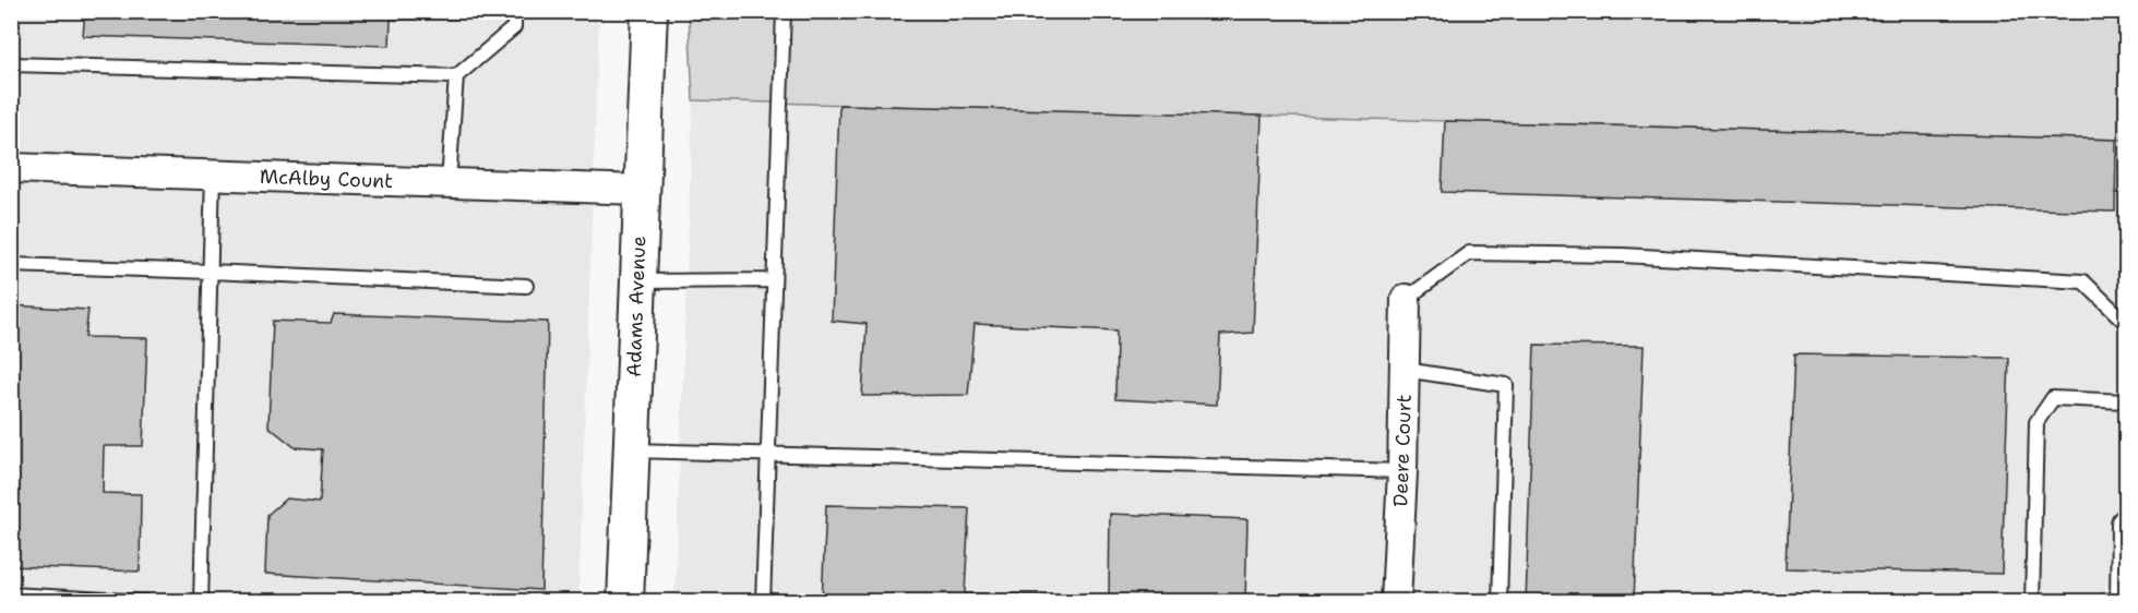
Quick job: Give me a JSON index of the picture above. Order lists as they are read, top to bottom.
{
  "streets": {
    "street": ["McAlby Count", "Adams Avenue", "Deere Court"]
  },
  "crossings": [
    ["McAlby Count", "Adams Avenue"]
  ]
}
